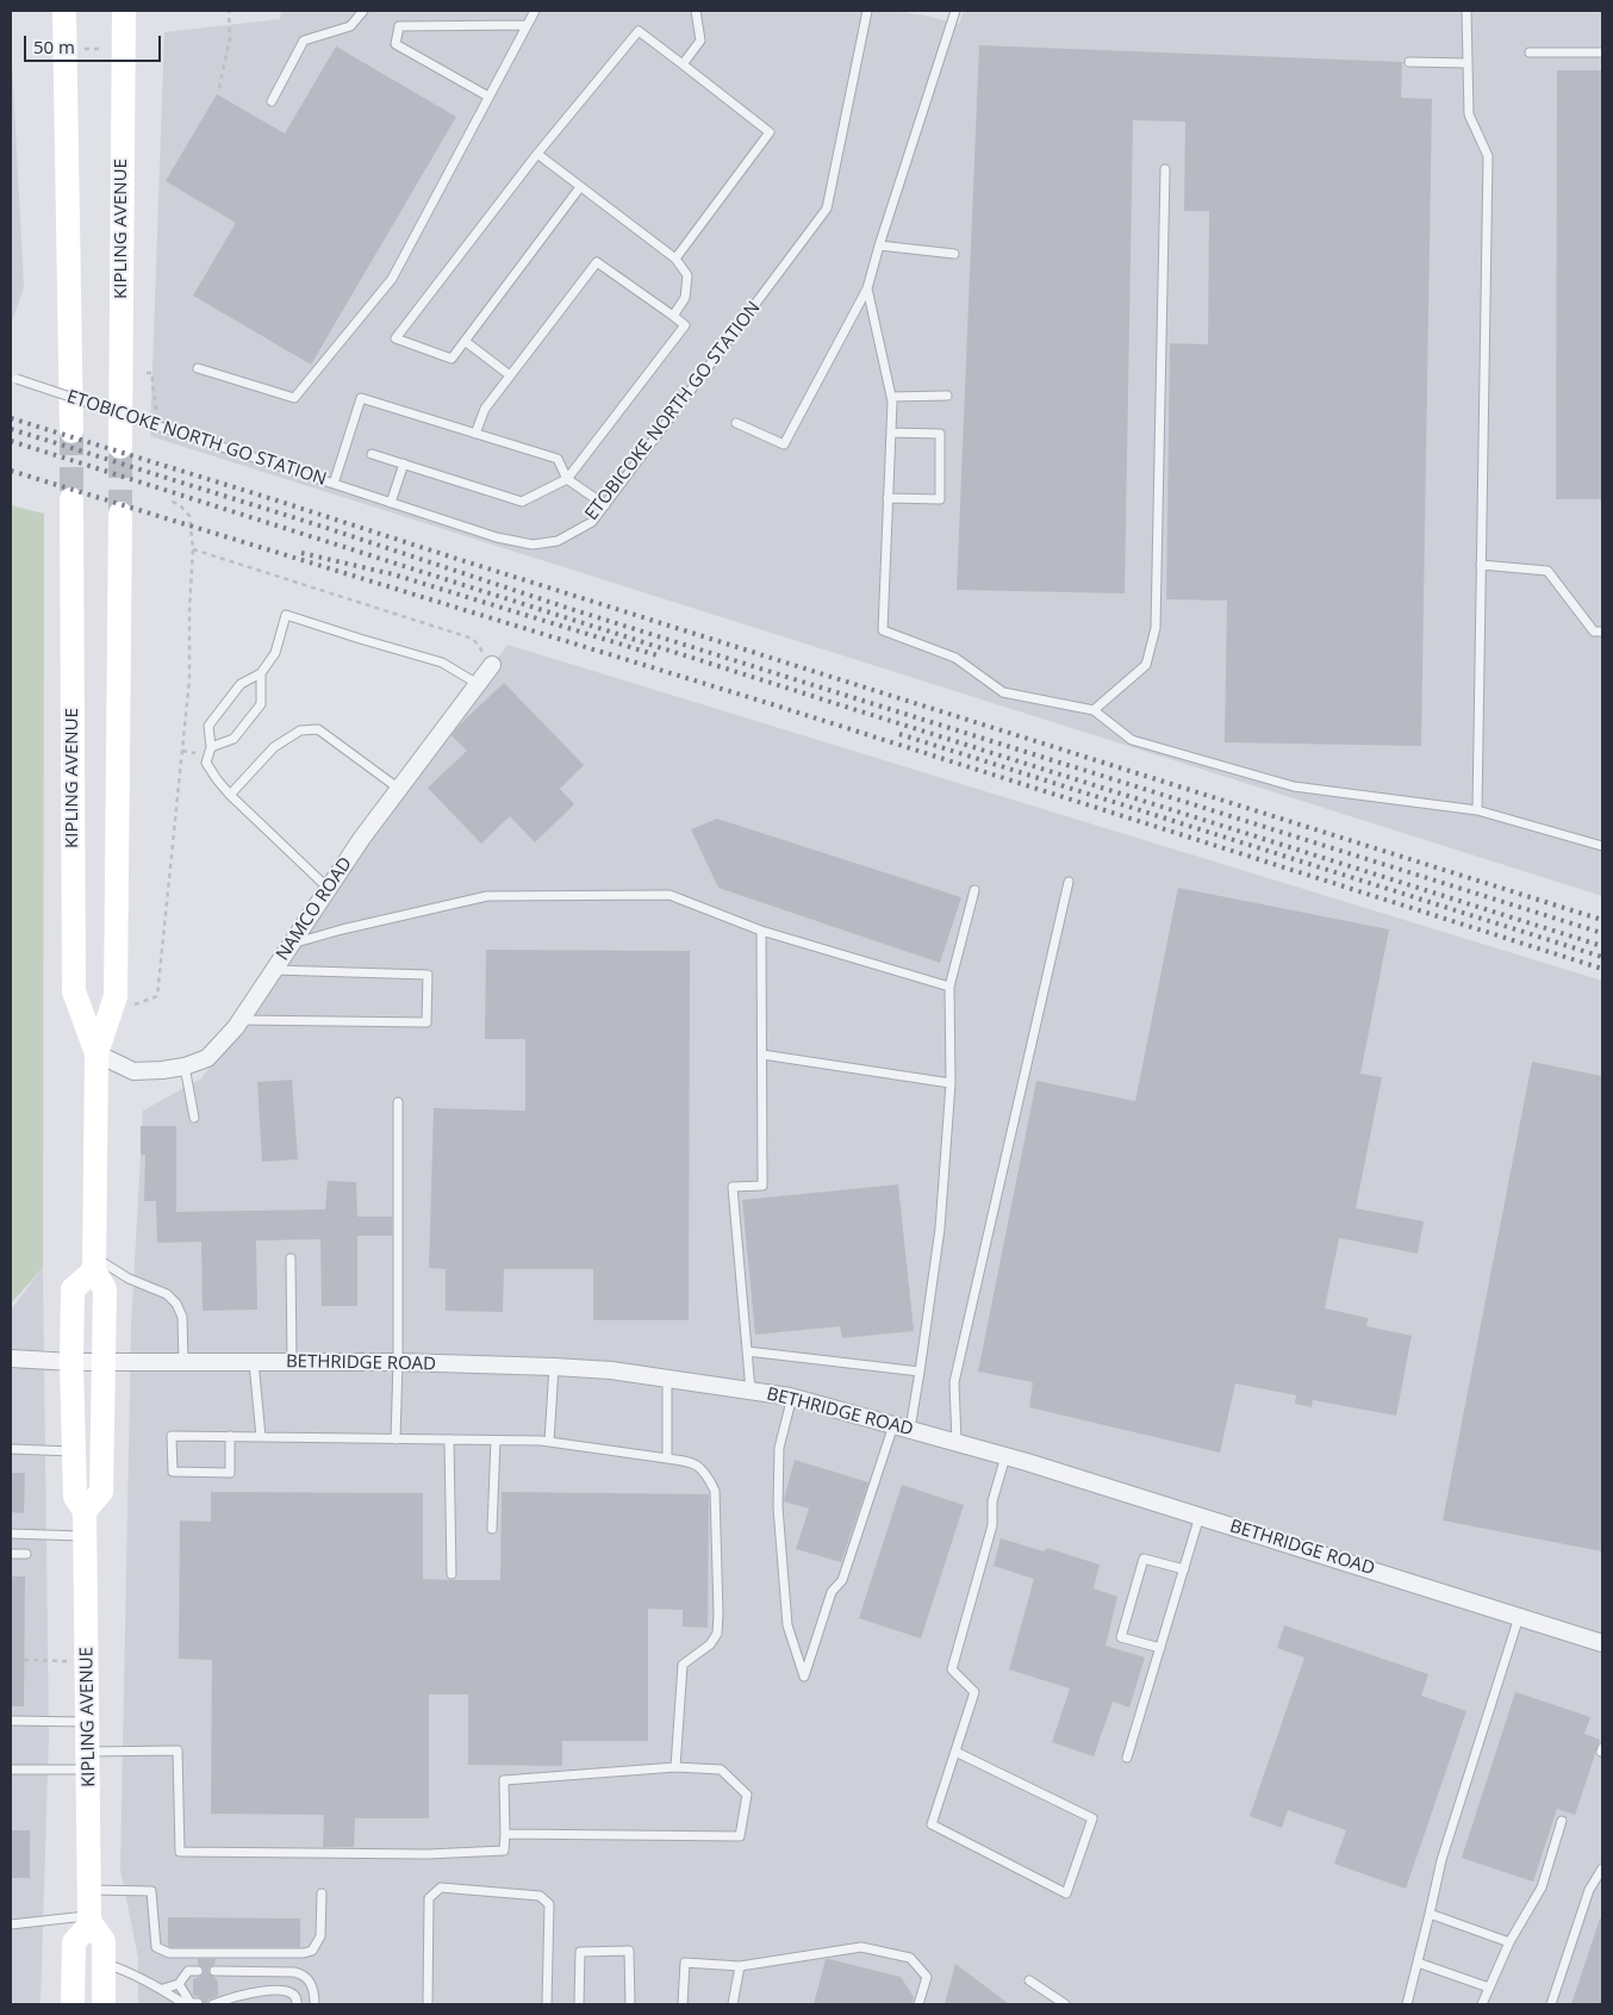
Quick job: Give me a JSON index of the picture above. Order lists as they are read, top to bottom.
{
  "streets": {
    "main road": ["KIPLING AVENUE"],
    "street": ["NAMCO ROAD", "BETHRIDGE ROAD"],
    "lane": ["ETOBICOKE NORTH GO STATION"]
  },
  "crossings": [
    ["KIPLING AVENUE", "NAMCO ROAD"],
    ["KIPLING AVENUE", "BETHRIDGE ROAD"]
  ],
  "scale_bar": "50 m"
}
